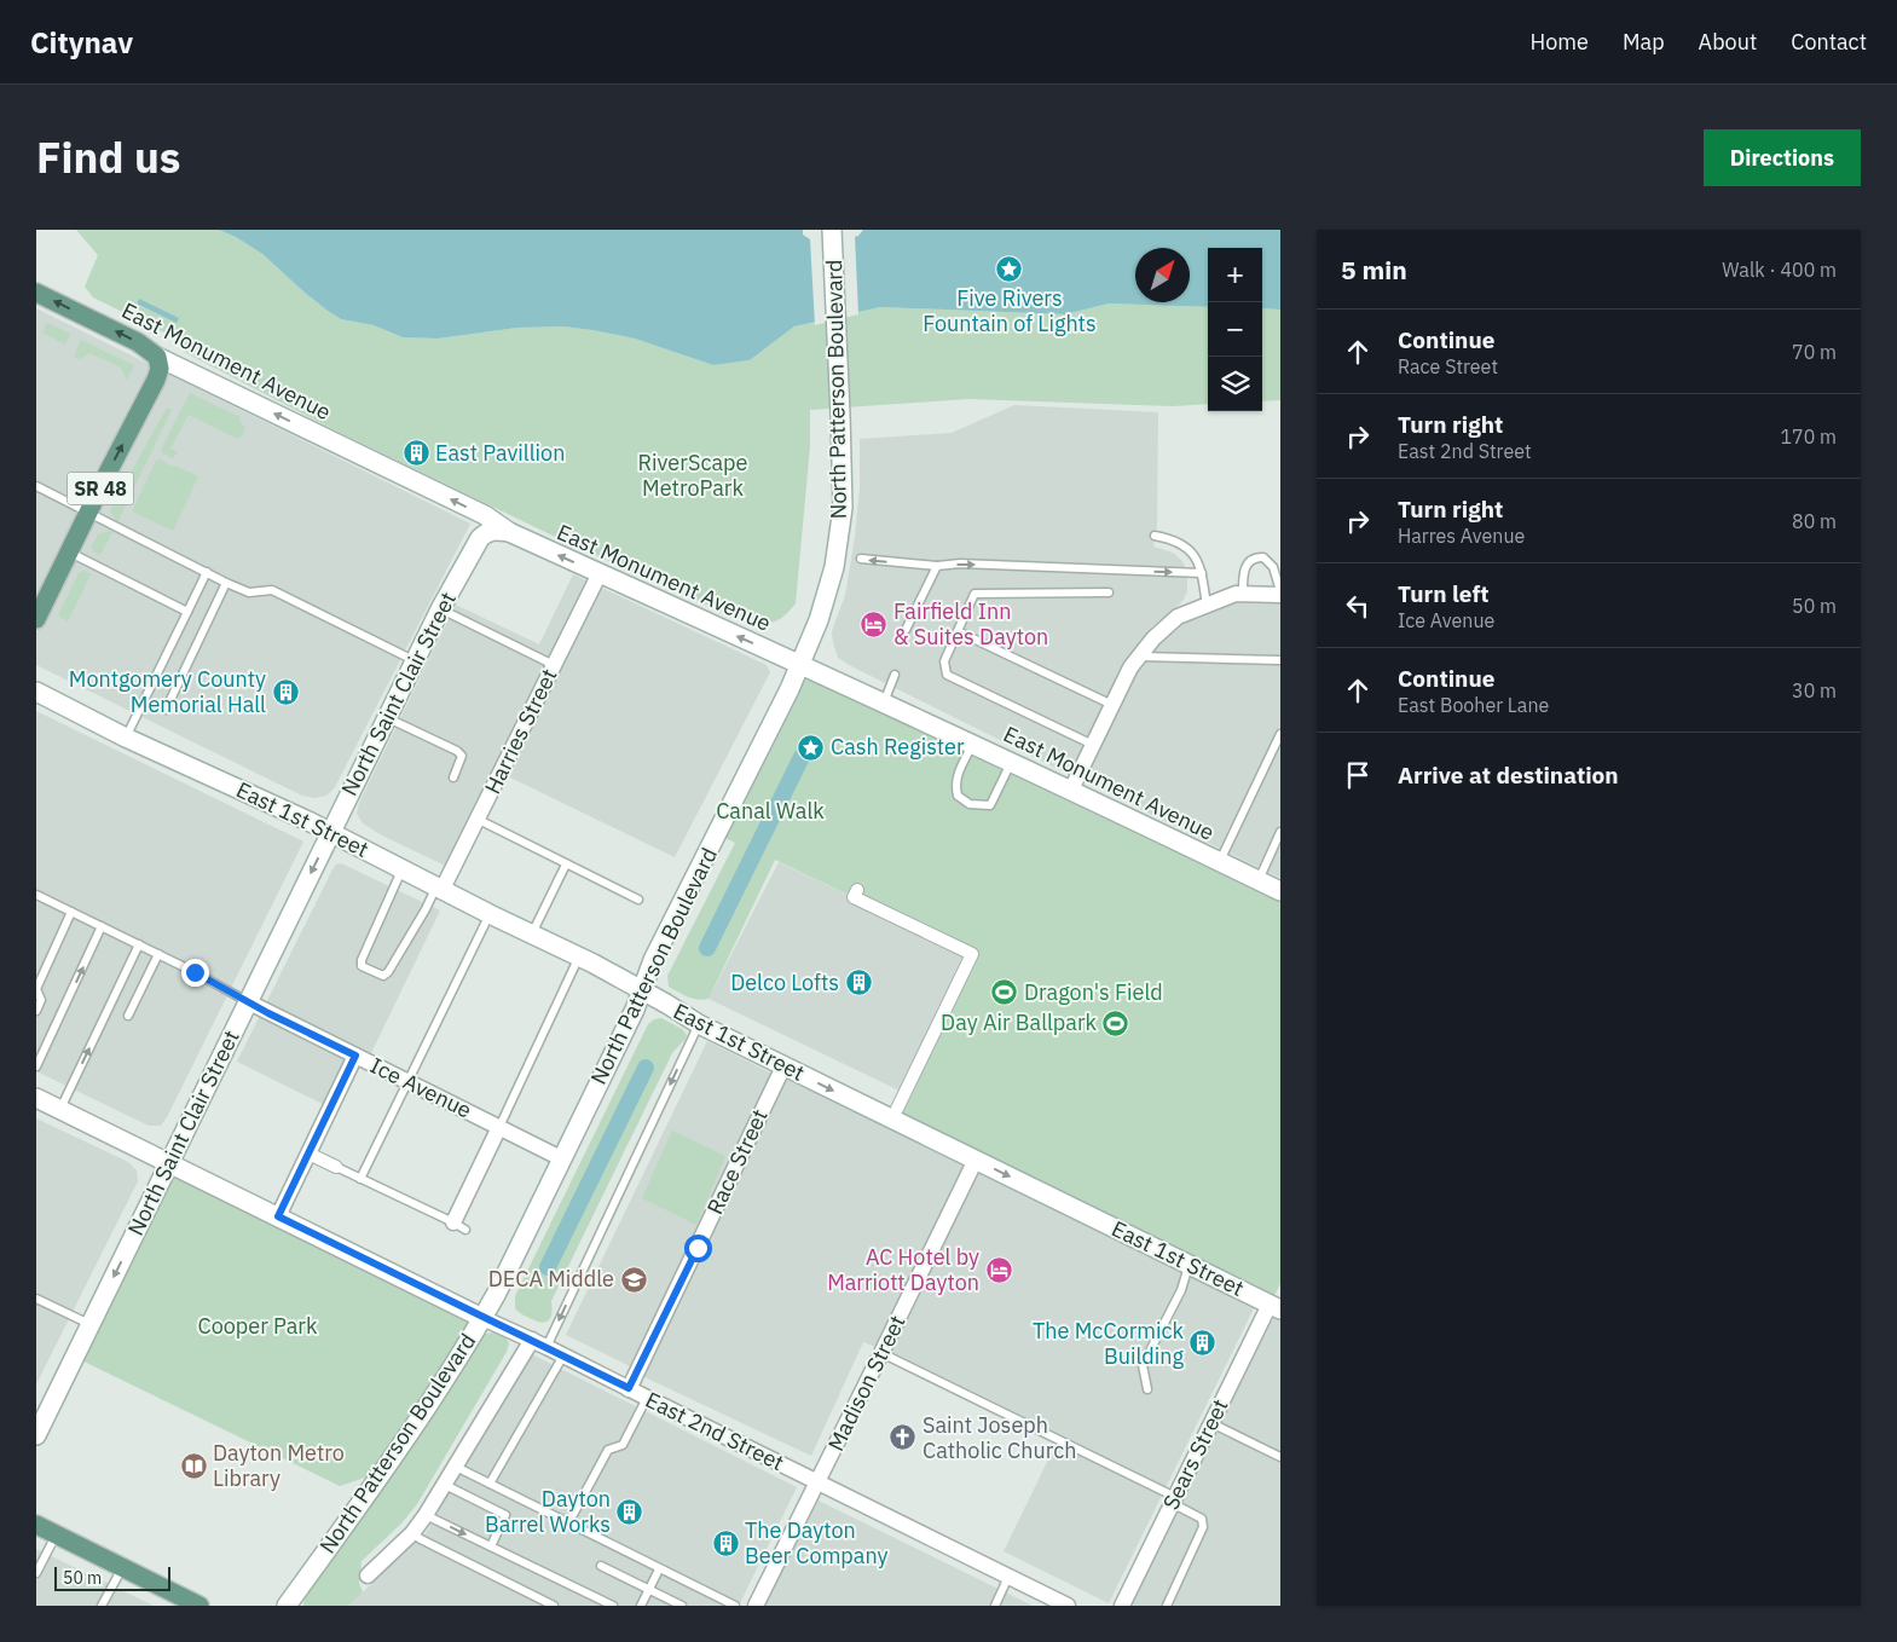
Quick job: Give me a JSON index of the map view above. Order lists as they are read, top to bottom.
{
  "streets": {
    "main road": [
      "East Monument Avenue",
      "North Patterson Boulevard",
      "SR 48",
      "North Saint Clair Street",
      "East 1st Street",
      "East 2nd Street"
    ],
    "street": [
      "Harries Street",
      "Ice Avenue",
      "Race Street",
      "Madison Street",
      "Sears Street"
    ]
  },
  "crossings": [
    ["East Monument Avenue", "North Patterson Boulevard"],
    ["East Monument Avenue", "SR 48"],
    ["East Monument Avenue", "North Saint Clair Street"],
    ["East Monument Avenue", "Harries Street"],
    ["North Patterson Boulevard", "East 1st Street"],
    ["North Patterson Boulevard", "Ice Avenue"],
    ["North Patterson Boulevard", "East 2nd Street"],
    ["North Saint Clair Street", "East 1st Street"],
    ["North Saint Clair Street", "Ice Avenue"],
    ["North Saint Clair Street", "East 2nd Street"],
    ["Harries Street", "East 1st Street"],
    ["East 1st Street", "Race Street"],
    ["East 1st Street", "Madison Street"],
    ["East 1st Street", "Sears Street"],
    ["Race Street", "East 2nd Street"],
    ["Madison Street", "East 2nd Street"]
  ],
  "one_way": ["East Monument Avenue", "North Saint Clair Street"],
  "parks": ["RiverScape MetroPark", "Canal Walk", "Cooper Park"],
  "places": {
    "place": ["Five Rivers Fountain of Lights", "Cash Register"],
    "building": [
      "East Pavillion",
      "Montgomery County Memorial Hall",
      "Delco Lofts",
      "The McCormick Building",
      "Dayton Barrel Works",
      "The Dayton Beer Company"
    ],
    "hotel": ["Fairfield Inn & Suites Dayton", "AC Hotel by Marriott Dayton"],
    "sports": ["Dragon's Field", "Day Air Ballpark"],
    "school or university": ["DECA Middle"],
    "church": ["Saint Joseph Catholic Church"],
    "library": ["Dayton Metro Library"]
  },
  "scale_bar": "50 m",
  "north": "top right",
  "page": {
    "header": "Citynav",
    "nav": [
      "Home",
      "Map",
      "About",
      "Contact"
    ],
    "title": "Find us",
    "buttons": "Directions",
    "heading": ["5 min", "Walk · 400 m"],
    "map_buttons": ["+", "−"],
    "list": [
      ["Continue", "Race Street", "70 m"],
      ["Turn right", "East 2nd Street", "170 m"],
      ["Turn right", "Harres Avenue", "80 m"],
      ["Turn left", "Ice Avenue", "50 m"],
      ["Continue", "East Booher Lane", "30 m"],
      "Arrive at destination"
    ],
    "scale": "50 m"
  }
}
